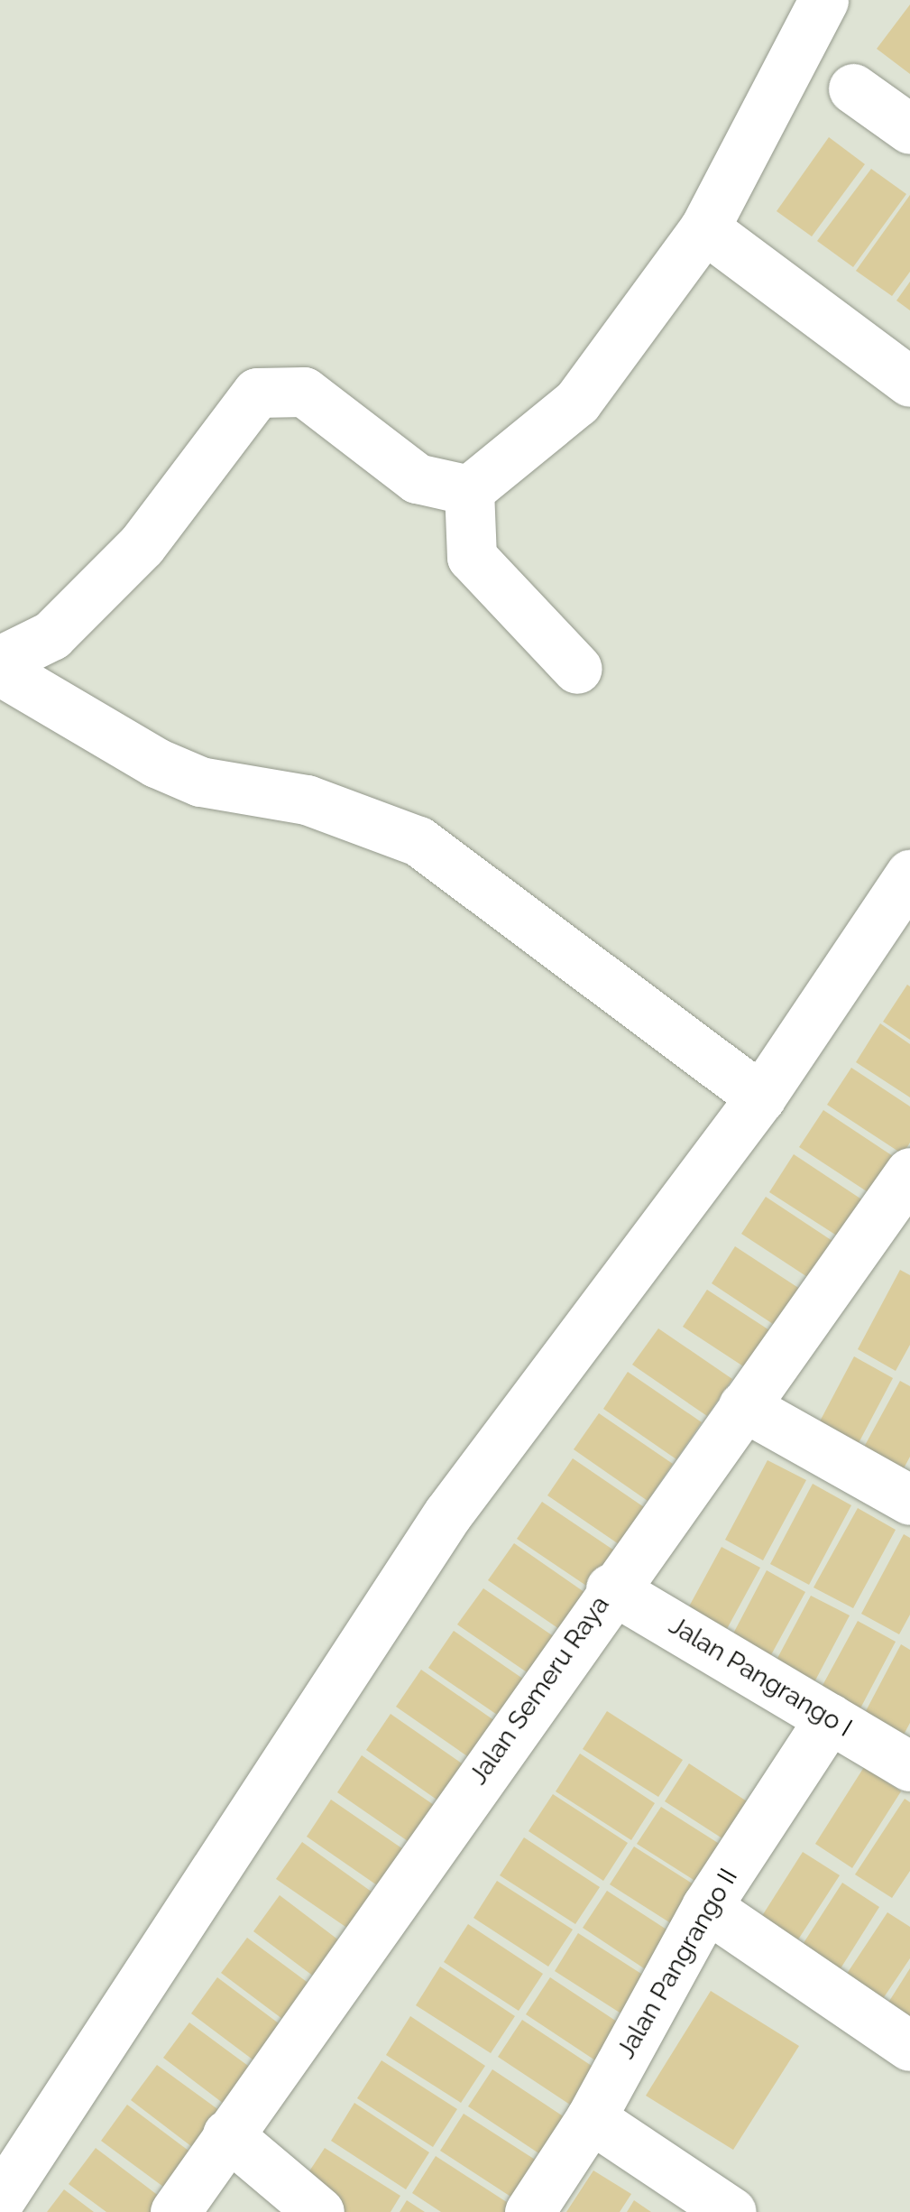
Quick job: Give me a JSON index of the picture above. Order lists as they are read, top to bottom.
{
  "streets": {
    "street": ["Jalan Pangrango I", "Jalan Semeru Raya", "Jalan Pangrango II"]
  },
  "crossings": [
    ["Jalan Pangrango I", "Jalan Semeru Raya"],
    ["Jalan Pangrango I", "Jalan Pangrango II"]
  ]
}
